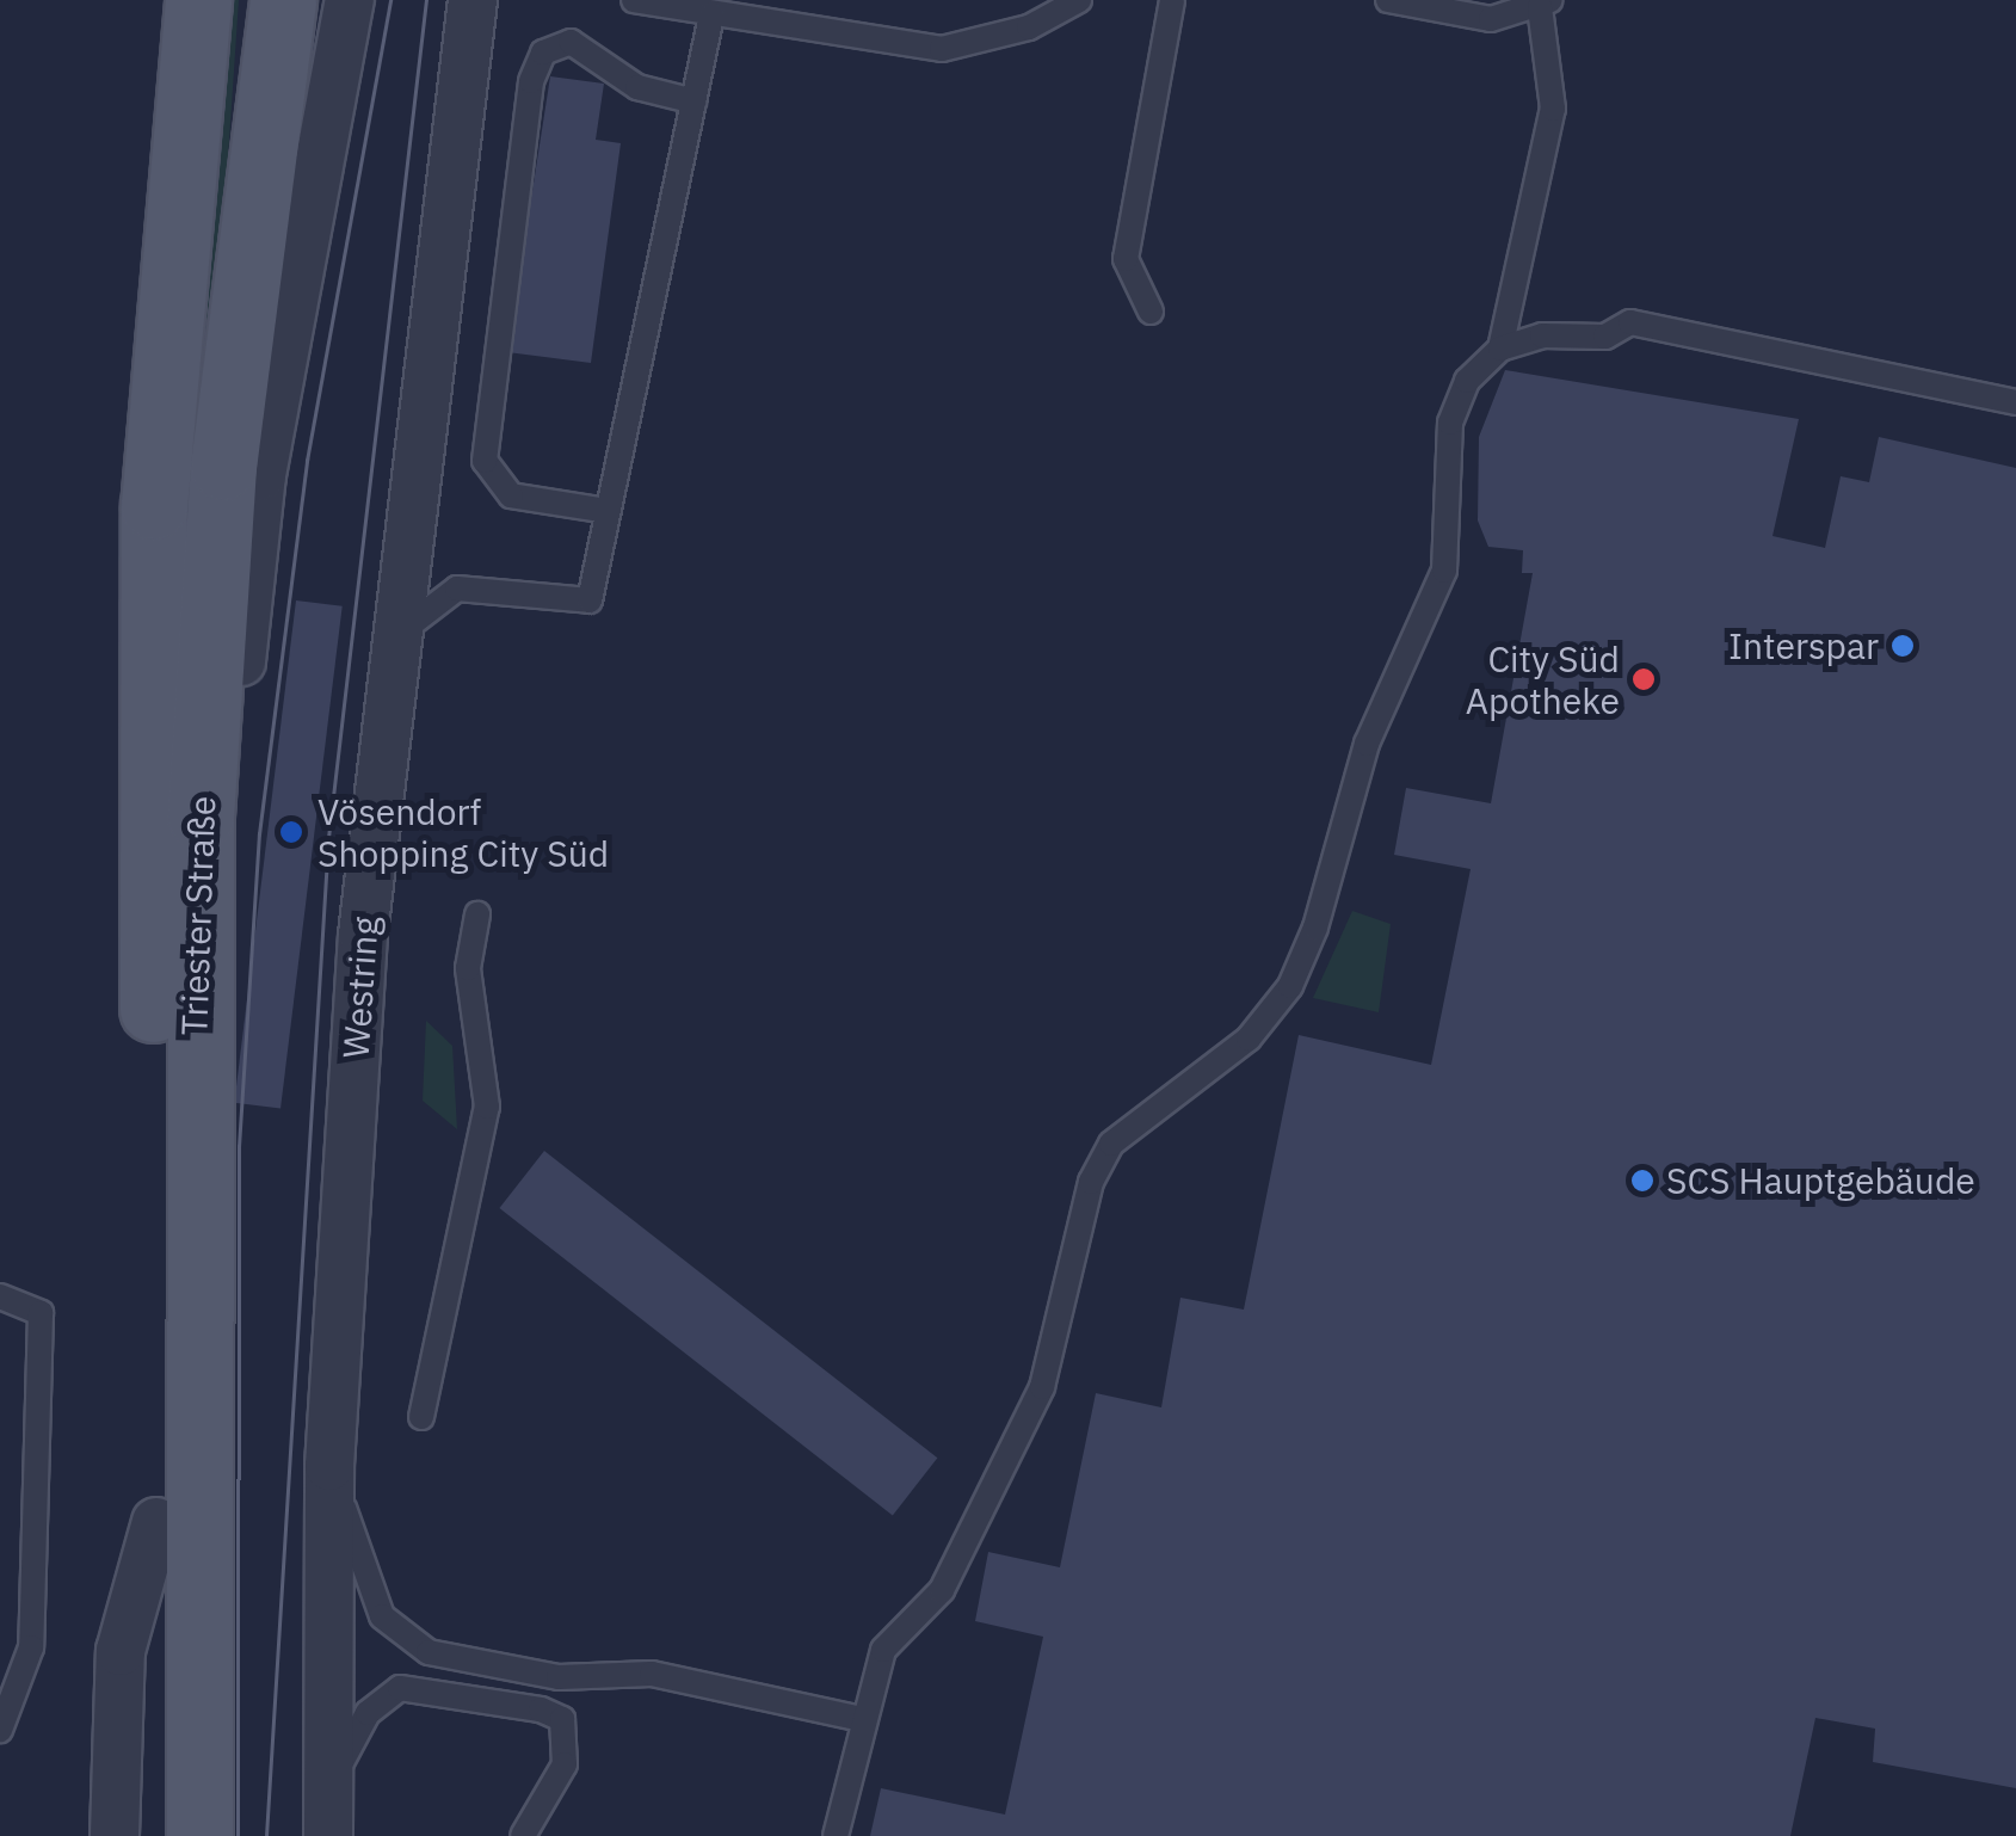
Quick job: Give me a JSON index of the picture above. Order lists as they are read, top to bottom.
{
  "streets": {
    "main road": ["Triester Straße"],
    "street": ["Westring"]
  },
  "places": [
    "Interspar",
    "City Süd Apotheke",
    "Vösendorf Shopping City Süd",
    "SCS Hauptgebäude"
  ]
}
